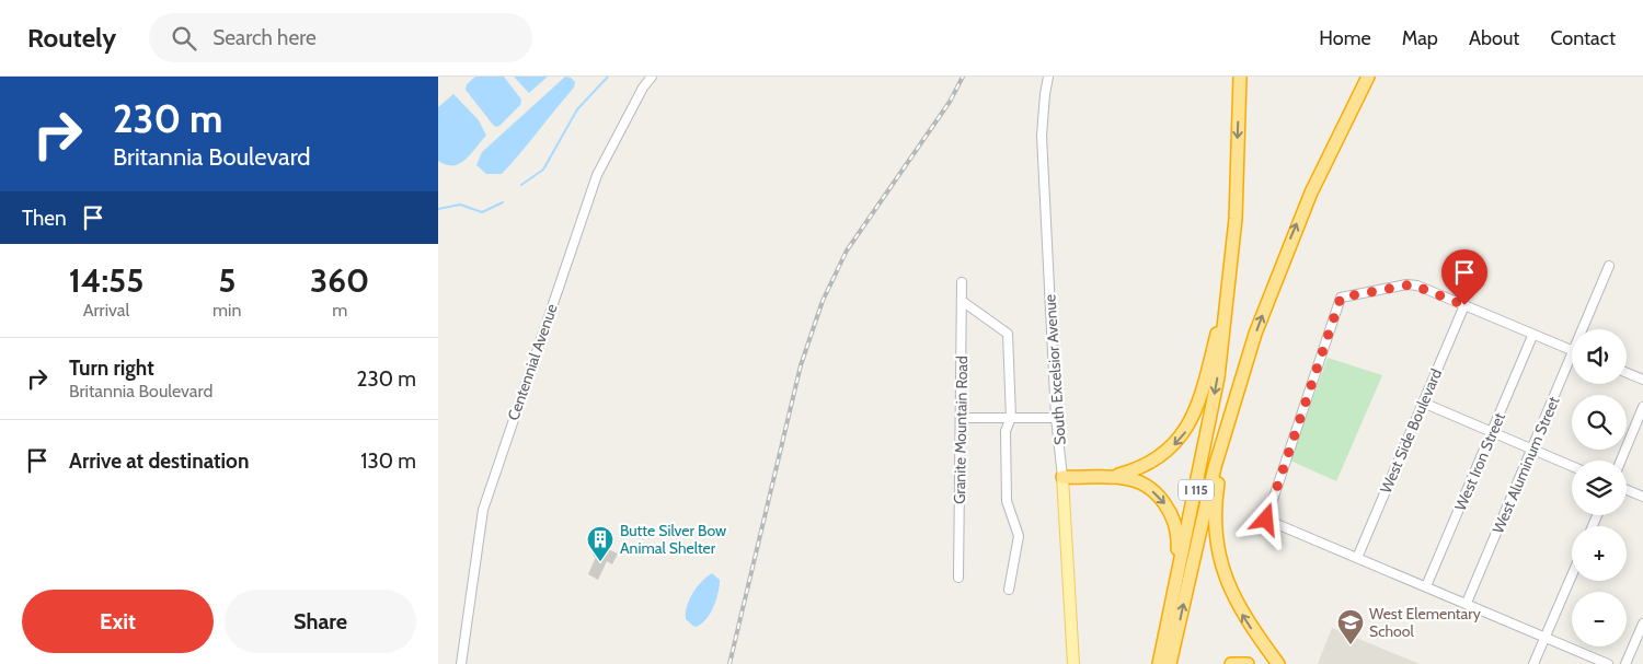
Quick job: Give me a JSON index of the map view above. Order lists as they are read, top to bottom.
{
  "streets": {
    "highway": ["I 115"],
    "main road": ["South Excelsior Avenue"],
    "street": [
      "Centennial Avenue",
      "Granite Mountain Road",
      "West Side Boulevard",
      "West Iron Street",
      "West Aluminum Street"
    ]
  },
  "places": {
    "building": ["Butte Silver Bow Animal Shelter"],
    "school or university": ["West Elementary School"]
  },
  "page": {
    "header": "Routely",
    "search": "Search here",
    "nav": [
      "Home",
      "Map",
      "About",
      "Contact"
    ],
    "turn": ["230 m", "Britannia Boulevard"],
    "then": "Then",
    "eta": [
      "14:55",
      "Arrival",
      "5",
      "min",
      "360",
      "m"
    ],
    "map_buttons": ["+", "−"],
    "list": [
      {
        "name": "Turn right",
        "note": "Britannia Boulevard",
        "value": "230 m"
      },
      {
        "name": "Arrive at destination",
        "value": "130 m"
      }
    ],
    "buttons": ["Exit", "Share"]
  }
}
